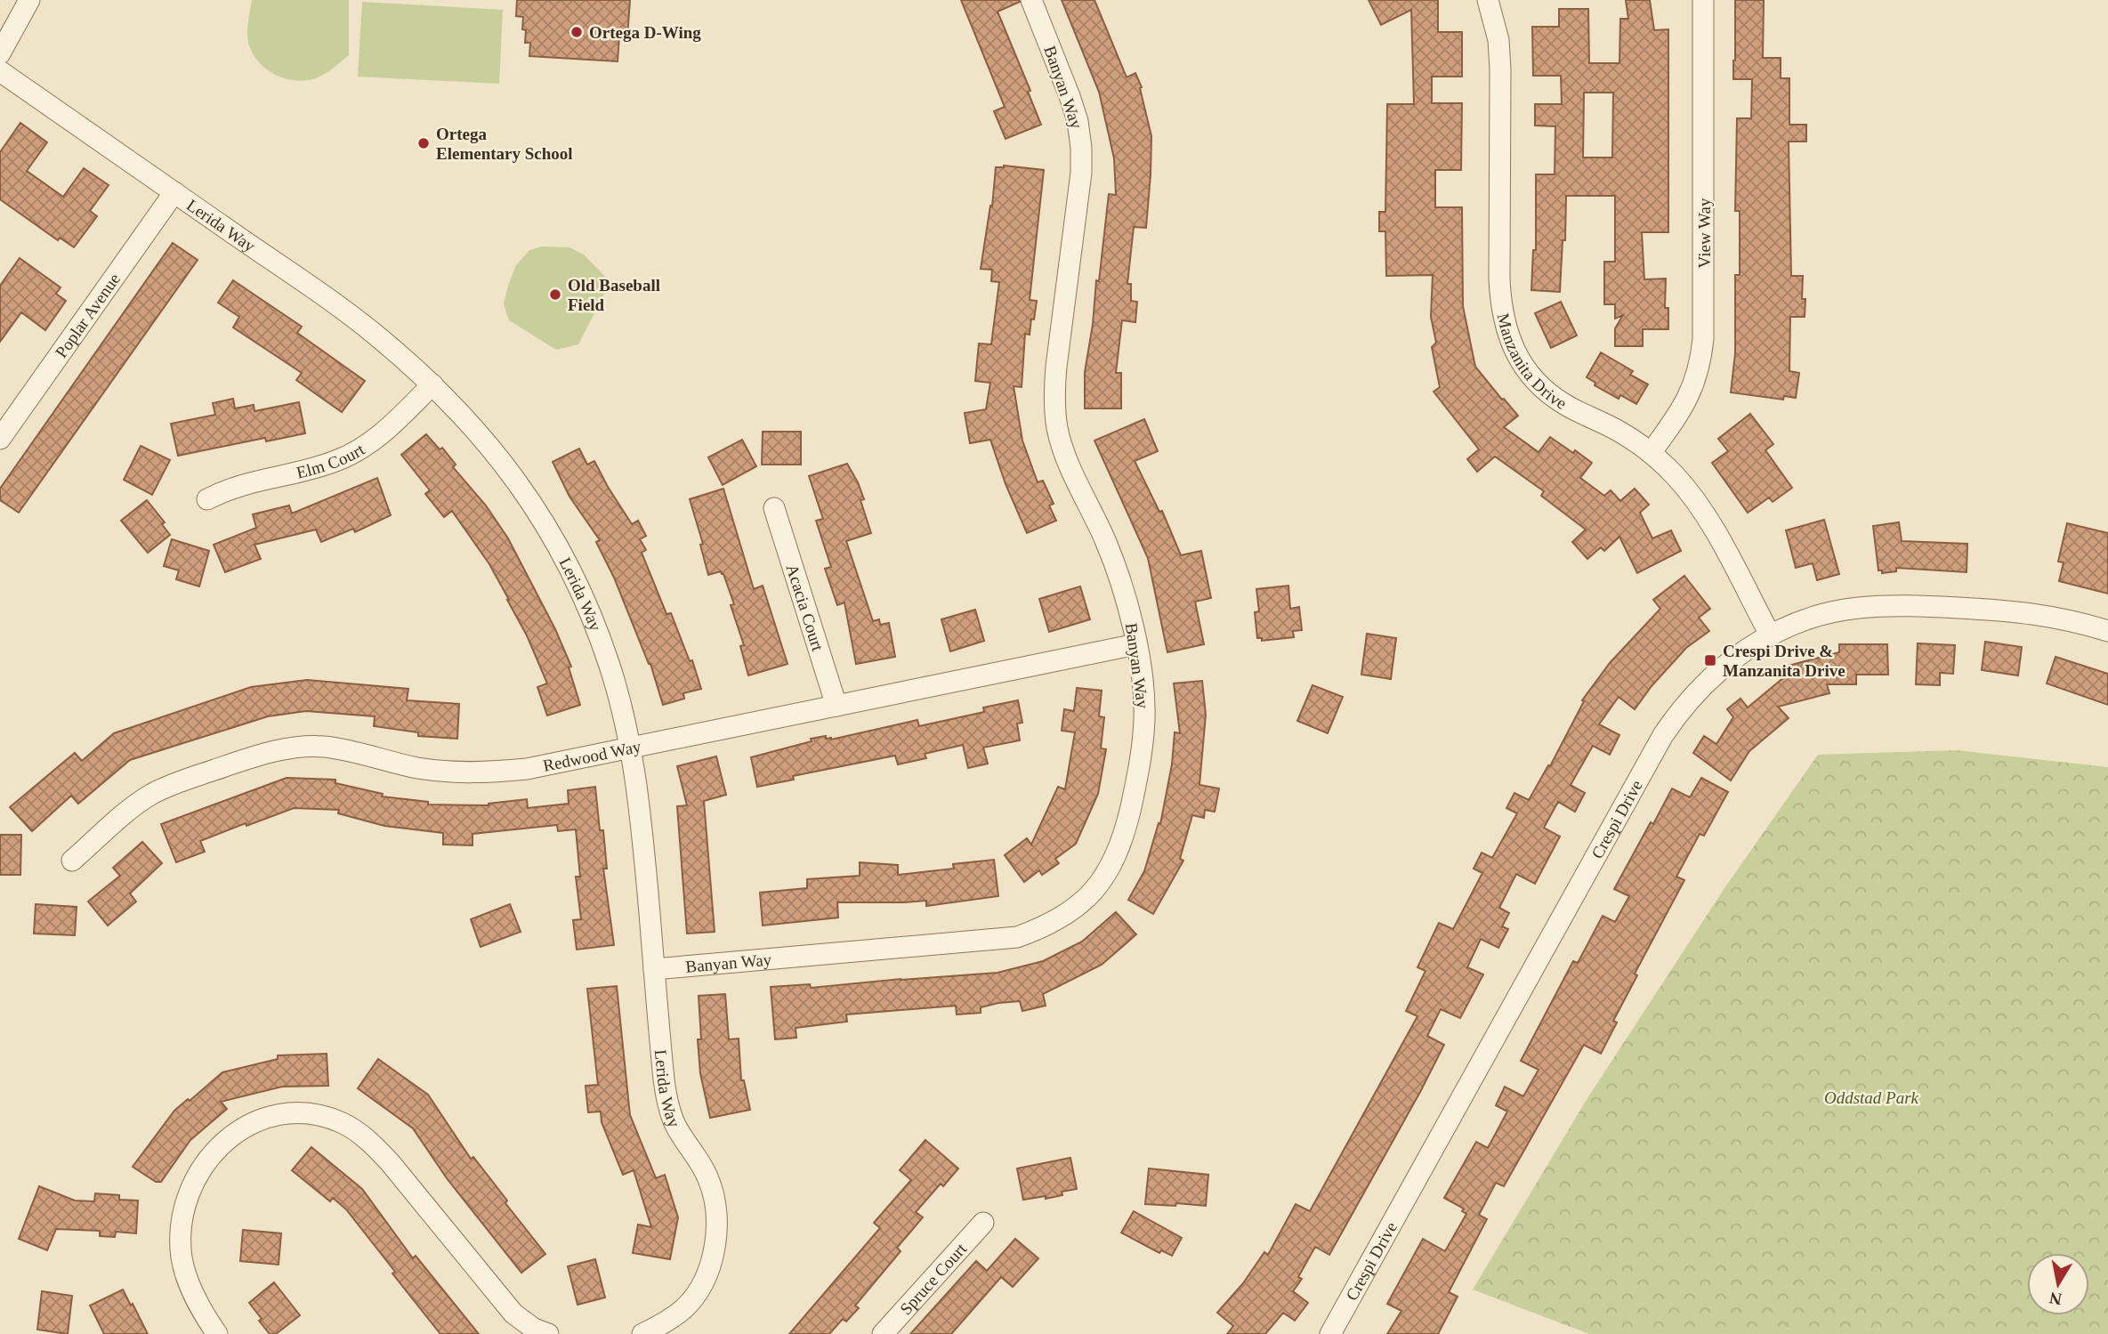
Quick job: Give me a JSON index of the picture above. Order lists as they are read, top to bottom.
{
  "streets": {
    "street": [
      "Banyan Way",
      "Lerida Way",
      "View Way",
      "Poplar Avenue",
      "Manzanita Drive",
      "Elm Court",
      "Acacia Court",
      "Redwood Way",
      "Crespi Drive",
      "Spruce Court"
    ]
  },
  "crossings": [
    ["Banyan Way", "Lerida Way"],
    ["Banyan Way", "Redwood Way"],
    ["Lerida Way", "Poplar Avenue"],
    ["Lerida Way", "Elm Court"],
    ["Lerida Way", "Redwood Way"],
    ["View Way", "Manzanita Drive"],
    ["Manzanita Drive", "Crespi Drive"],
    ["Acacia Court", "Redwood Way"]
  ],
  "parks": ["Oddstad Park"],
  "places": {
    "other": ["Ortega D-Wing", "Ortega Elementary School", "Old Baseball Field"],
    "transit": ["Crespi Drive & Manzanita Drive"]
  },
  "north": "bottom"
}
